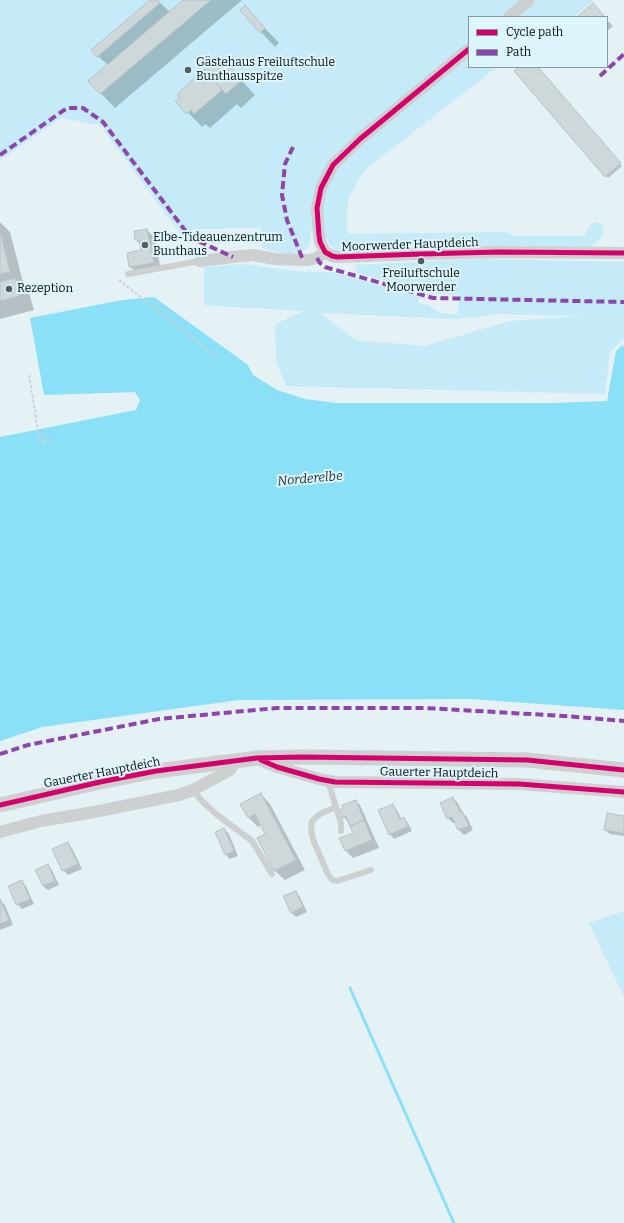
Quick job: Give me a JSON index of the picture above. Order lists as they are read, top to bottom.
{
  "streets": {
    "street": ["Moorwerder Hauptdeich", "Gauerter Hauptdeich"]
  },
  "water": ["Norderelbe"],
  "places": [
    "Gästehaus Freiluftschule Bunthausspitze",
    "Elbe-Tideauenzentrum Bunthaus",
    "Freiluftschule Moorwerder",
    "Rezeption"
  ],
  "legend": ["Cycle path", "Path"]
}
